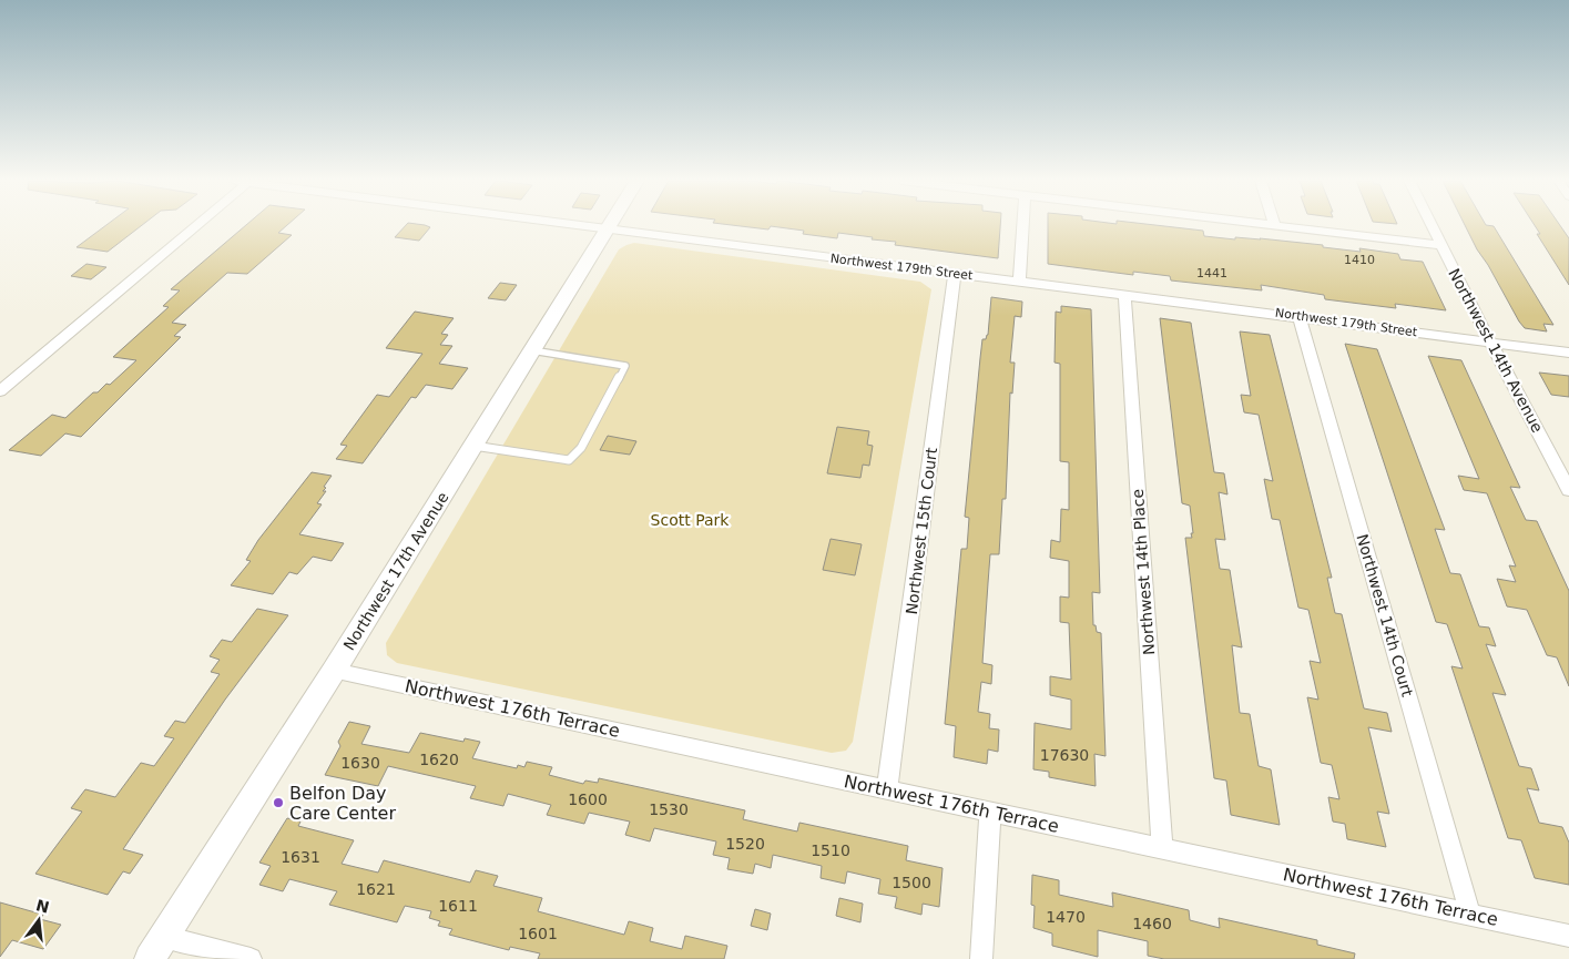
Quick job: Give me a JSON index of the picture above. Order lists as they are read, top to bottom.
{
  "streets": {
    "street": [
      "Northwest 179th Street",
      "Northwest 14th Avenue",
      "Northwest 15th Court",
      "Northwest 17th Avenue",
      "Northwest 14th Place",
      "Northwest 14th Court",
      "Northwest 176th Terrace"
    ]
  },
  "crossings": [
    ["Northwest 179th Street", "Northwest 14th Avenue"],
    ["Northwest 179th Street", "Northwest 15th Court"],
    ["Northwest 179th Street", "Northwest 17th Avenue"],
    ["Northwest 179th Street", "Northwest 14th Place"],
    ["Northwest 179th Street", "Northwest 14th Court"],
    ["Northwest 15th Court", "Northwest 176th Terrace"],
    ["Northwest 17th Avenue", "Northwest 176th Terrace"],
    ["Northwest 14th Place", "Northwest 176th Terrace"],
    ["Northwest 14th Court", "Northwest 176th Terrace"]
  ],
  "parks": ["Scott Park"],
  "places": ["Belfon Day Care Center"],
  "house_numbers": [
    "1410",
    "1441",
    "17630",
    "1620",
    "1630",
    "1600",
    "1530",
    "1520",
    "1510",
    "1631",
    "1500",
    "1621",
    "1611",
    "1470",
    "1460",
    "1601"
  ],
  "north": "top"
}
